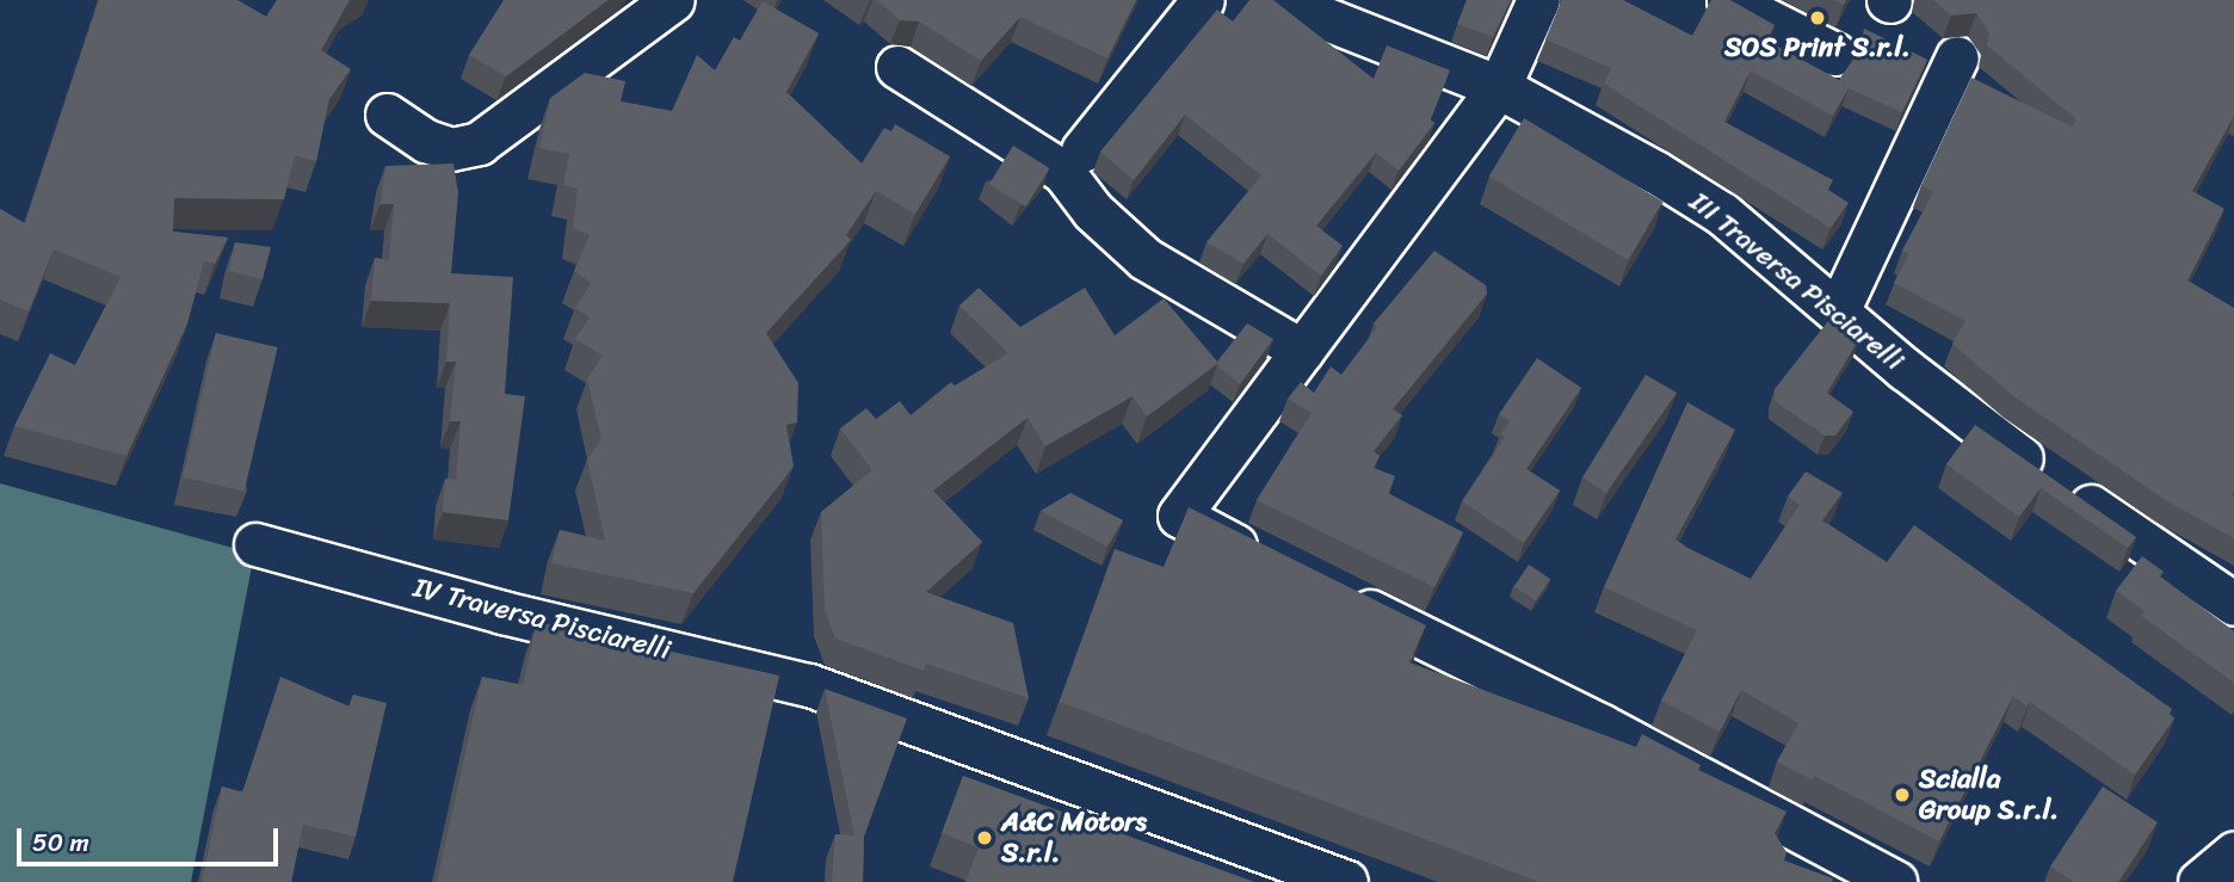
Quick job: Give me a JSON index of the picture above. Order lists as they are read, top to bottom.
{
  "streets": {
    "street": ["III Traversa Pisciarelli", "IV Traversa Pisciarelli"]
  },
  "places": ["SOS Print S.r.l.", "Scialla Group S.r.l.", "A&C Motors S.r.l."],
  "scale_bar": "50 m"
}
